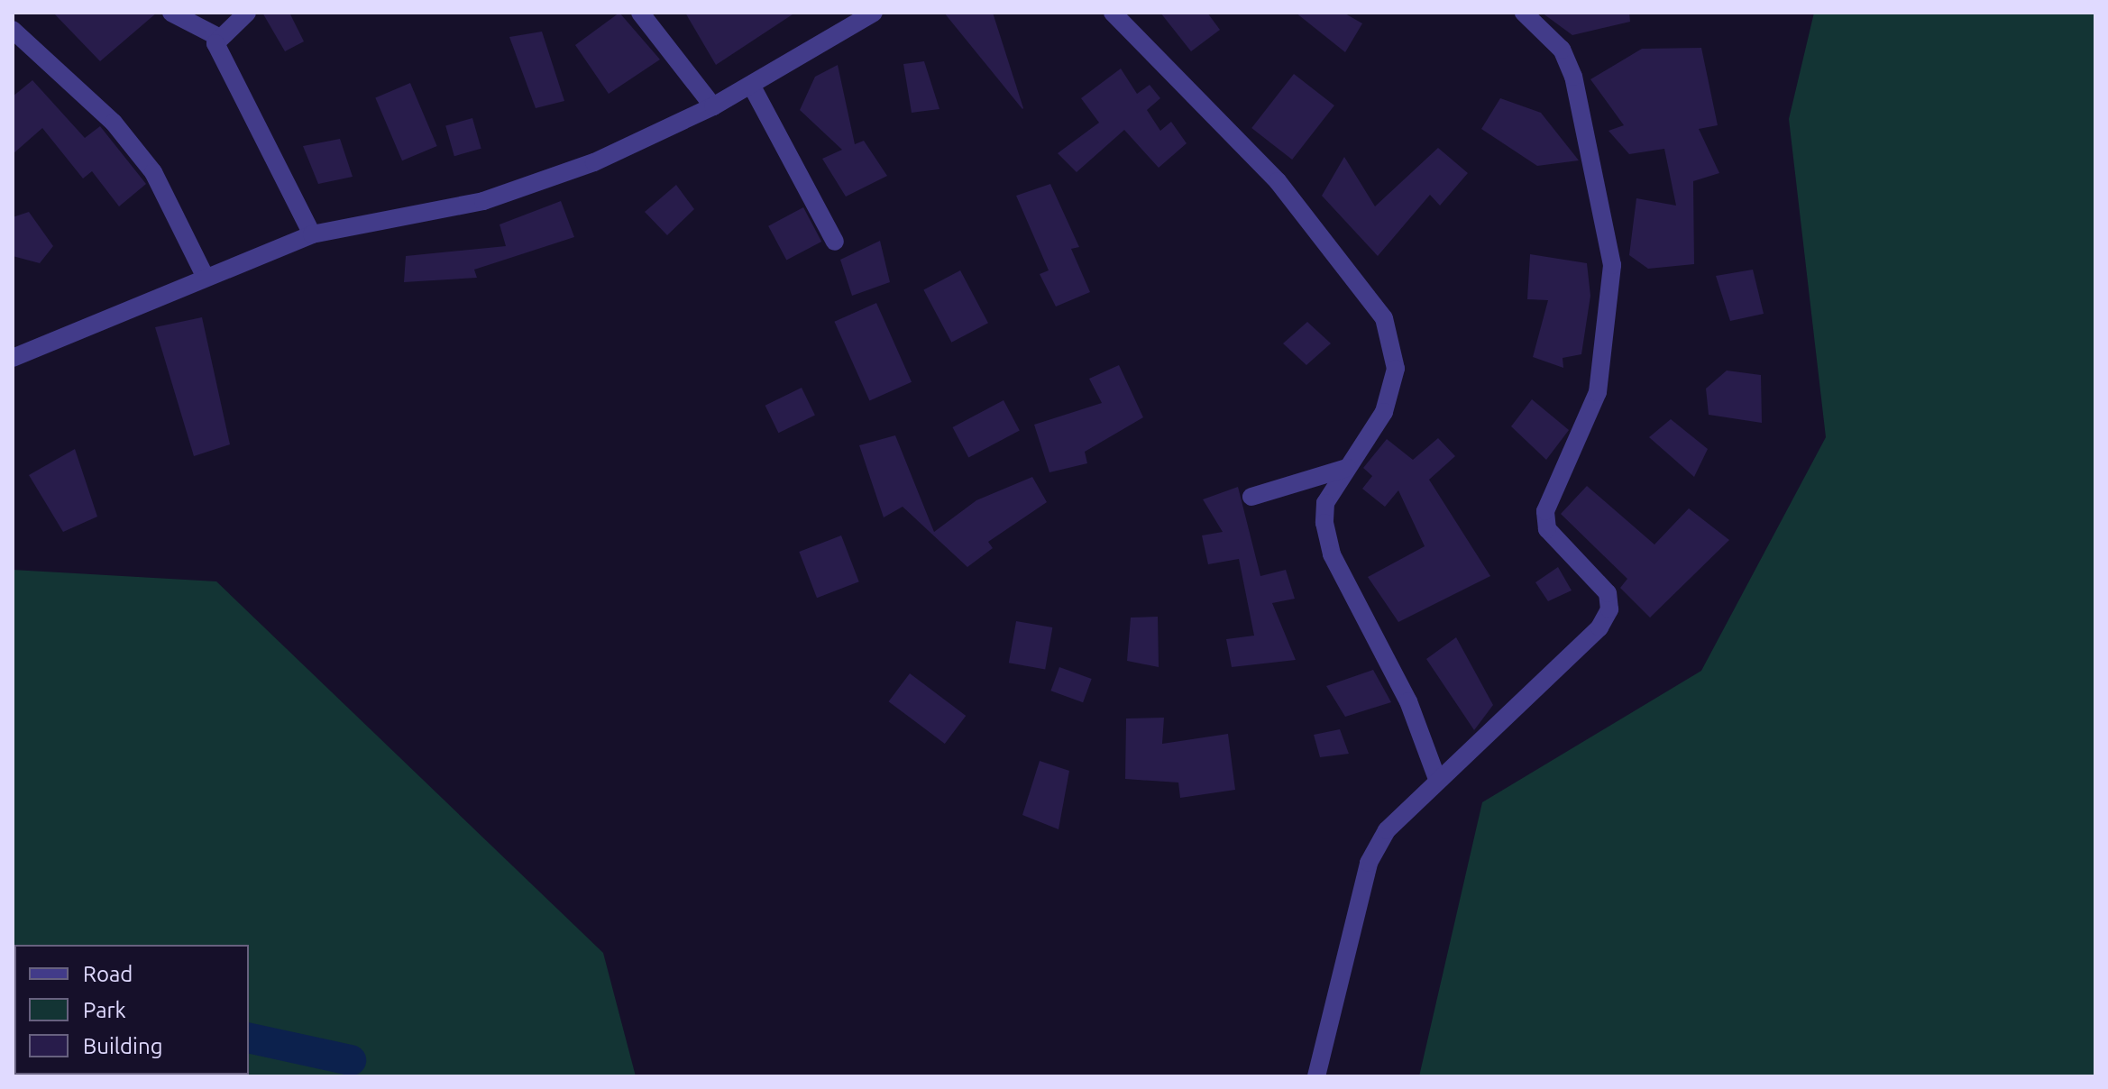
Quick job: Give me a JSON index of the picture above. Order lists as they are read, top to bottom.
{
  "legend": ["Road", "Park", "Building"]
}
